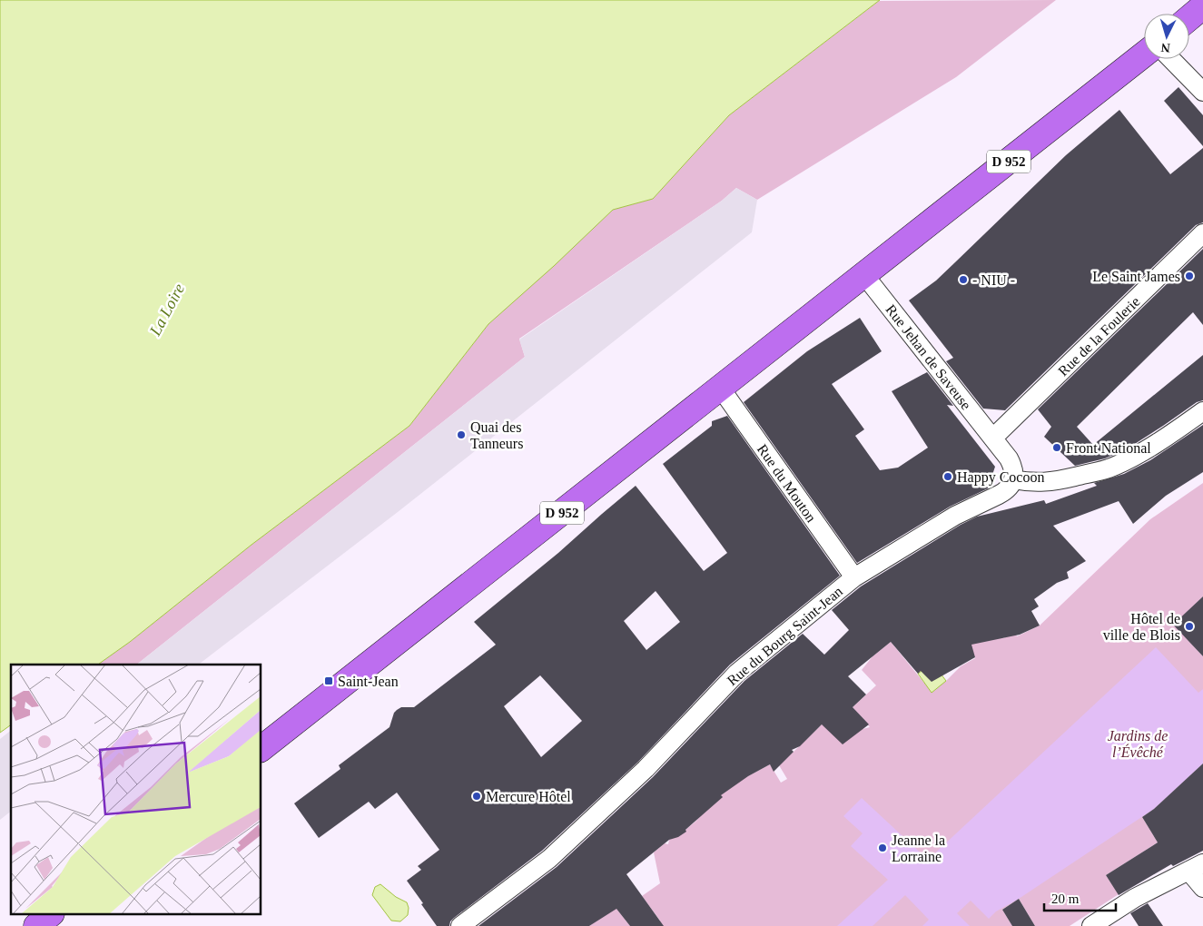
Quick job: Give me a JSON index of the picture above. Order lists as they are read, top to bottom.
{
  "streets": {
    "main road": ["D 952"],
    "street": [
      "Rue de la Foulerie",
      "Rue Jehan de Saveuse",
      "Rue du Mouton",
      "Rue du Bourg Saint-Jean"
    ]
  },
  "crossings": [
    ["D 952", "Rue Jehan de Saveuse"],
    ["D 952", "Rue du Mouton"],
    ["Rue de la Foulerie", "Rue Jehan de Saveuse"],
    ["Rue du Mouton", "Rue du Bourg Saint-Jean"]
  ],
  "water": ["La Loire"],
  "parks": ["Jardins de l’Évêché"],
  "places": {
    "other": [
      "Le Saint James",
      "‑ NIU ‑",
      "Quai des Tanneurs",
      "Front National",
      "Happy Cocoon",
      "Hôtel de ville de Blois",
      "Mercure Hôtel",
      "Jeanne la Lorraine"
    ],
    "transit": ["Saint-Jean"]
  },
  "scale_bar": "20 m",
  "north": "bottom"
}
